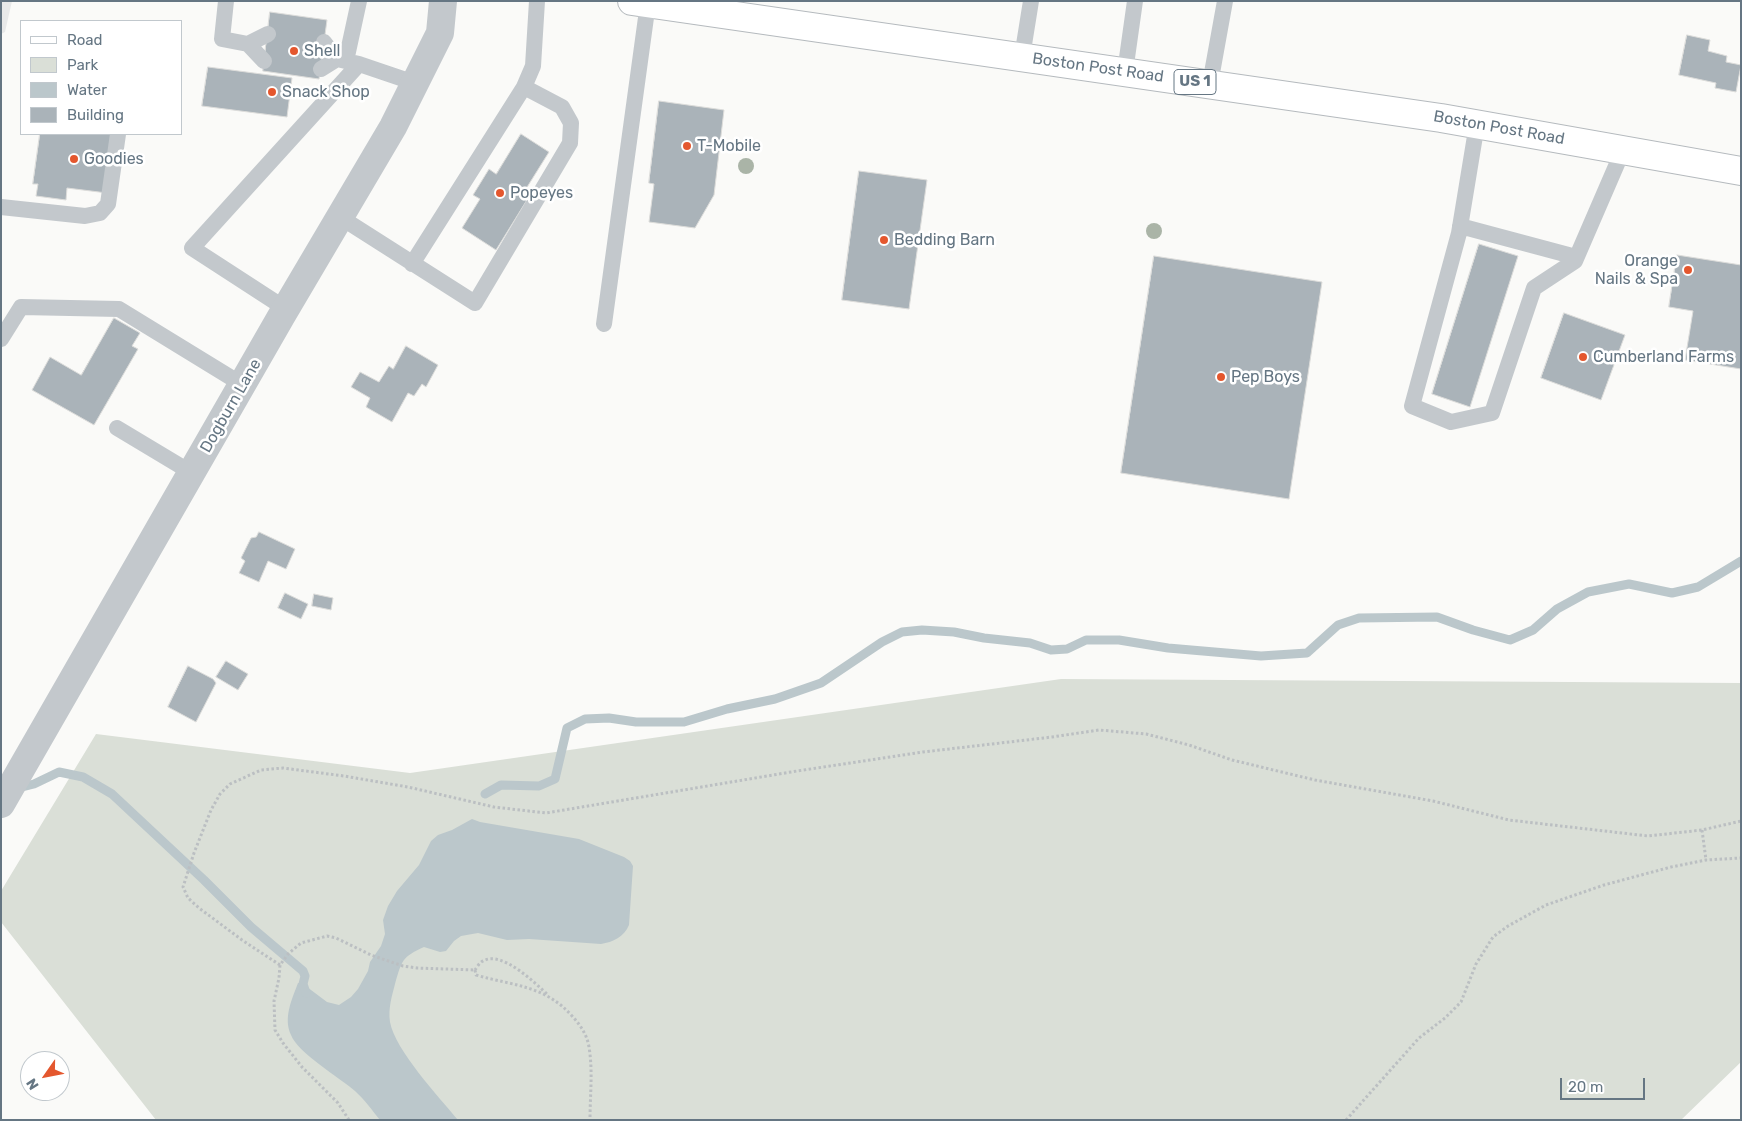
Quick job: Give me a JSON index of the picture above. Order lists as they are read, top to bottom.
{
  "streets": {
    "main road": ["Boston Post Road", "US 1"],
    "street": ["Dogburn Lane"]
  },
  "places": [
    "Shell",
    "Snack Shop",
    "T-Mobile",
    "Goodies",
    "Popeyes",
    "Bedding Barn",
    "Orange Nails & Spa",
    "Cumberland Farms",
    "Pep Boys"
  ],
  "legend": [
    "Road",
    "Park",
    "Water",
    "Building"
  ],
  "scale_bar": "20 m",
  "north": "bottom left"
}
